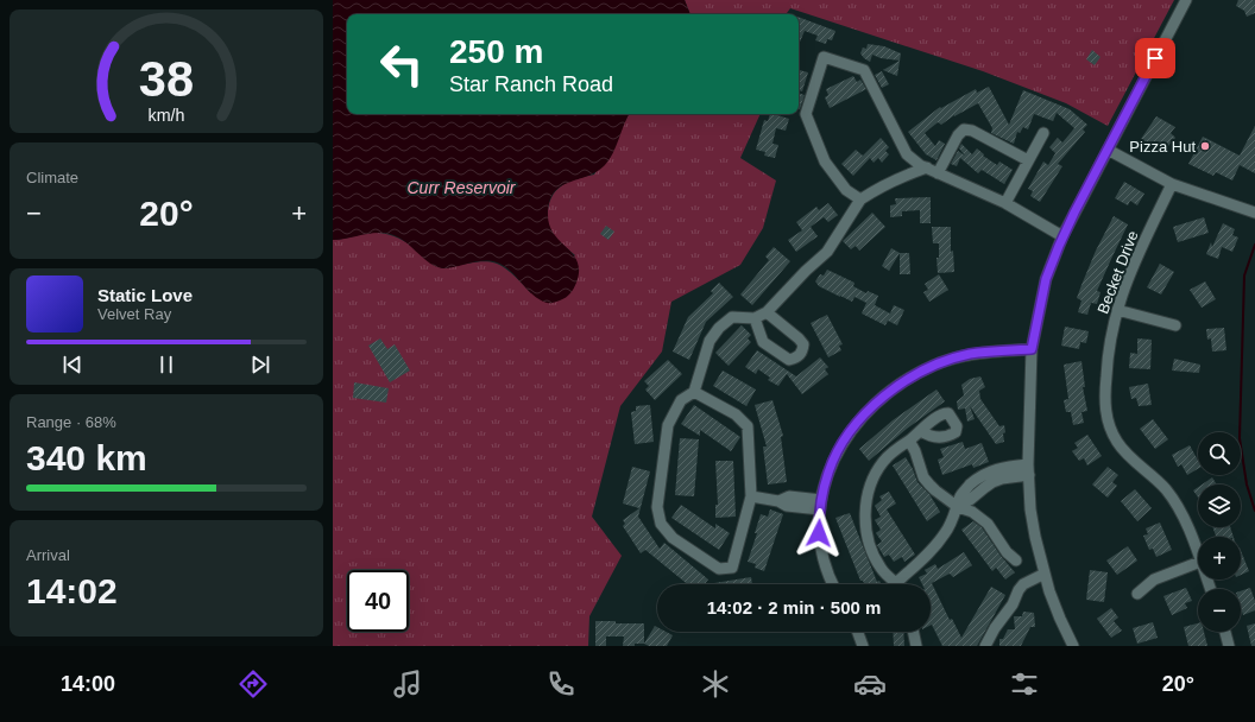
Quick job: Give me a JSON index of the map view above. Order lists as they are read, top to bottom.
{
  "streets": {
    "street": ["Becket Drive"]
  },
  "water": ["Curr Reservoir"],
  "places": ["Pizza Hut"],
  "page": {
    "turn": ["250 m", "Star Ranch Road"],
    "tile": [
      "Climate",
      ["Range · 68%", "340 km"],
      ["Arrival", "14:02"]
    ],
    "heat": ["−", "20°", "+"],
    "song": ["Static Love", "Velvet Ray"],
    "map_buttons": ["+", "−"],
    "limit": "40",
    "trip": "14:02 · 2 min · 500 m",
    "tabs": ["14:00", "20°"],
    "gauge": ["38", "km/h"]
  }
}
